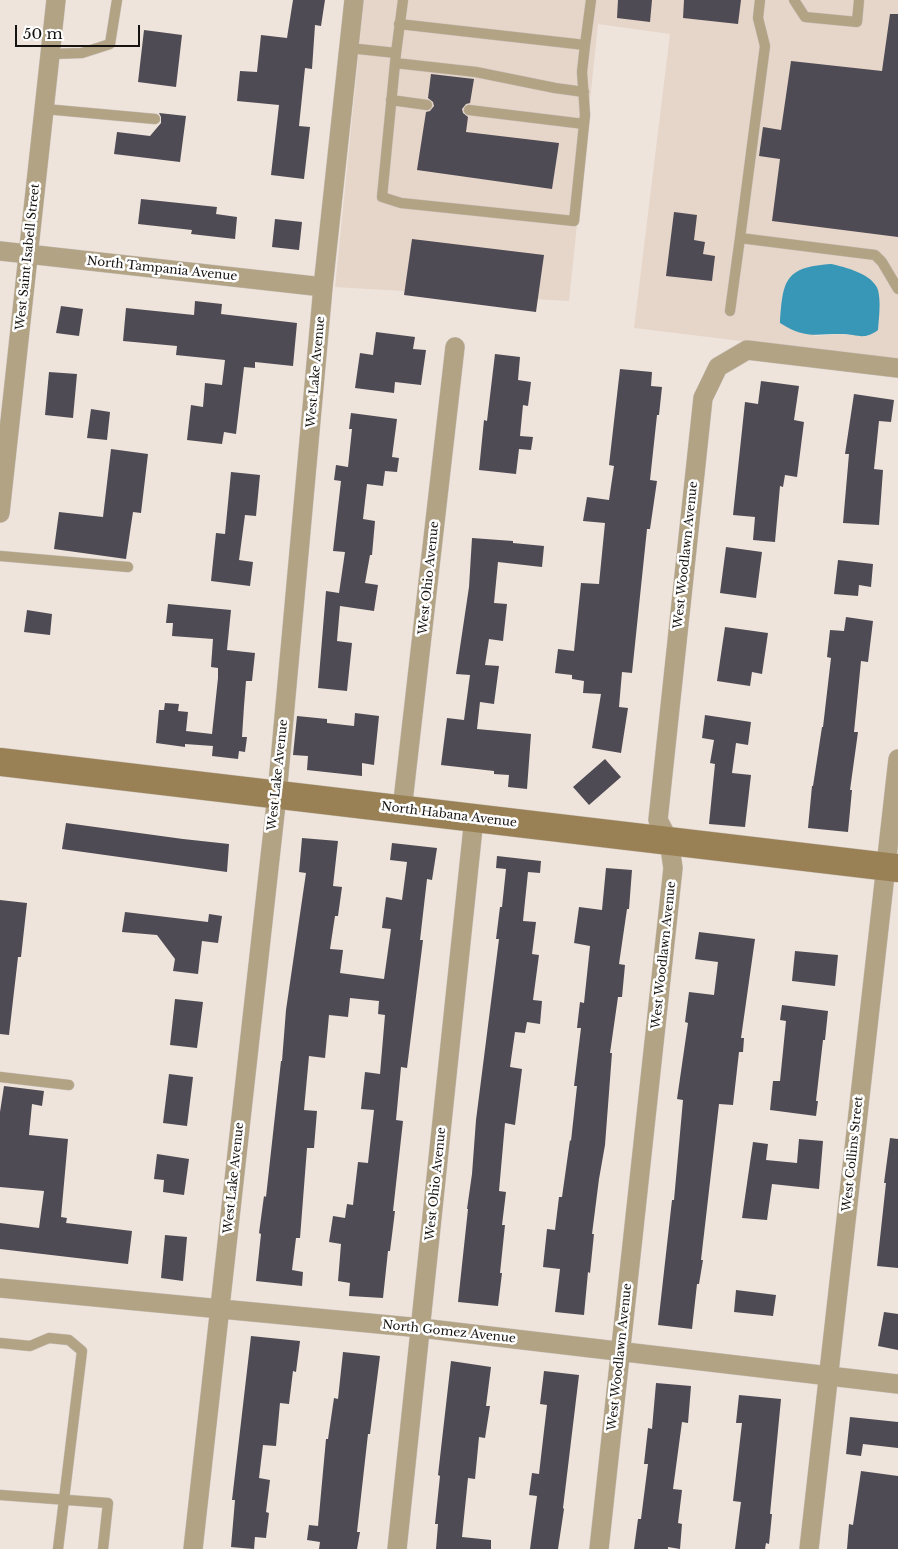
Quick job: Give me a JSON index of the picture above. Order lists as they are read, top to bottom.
{
  "streets": {
    "street": [
      "West Saint Isabell Street",
      "North Tampania Avenue",
      "West Lake Avenue",
      "West Woodlawn Avenue",
      "West Ohio Avenue",
      "North Habana Avenue",
      "West Collins Street",
      "North Gomez Avenue"
    ]
  },
  "crossings": [
    ["West Saint Isabell Street", "North Tampania Avenue"],
    ["North Tampania Avenue", "West Lake Avenue"],
    ["West Lake Avenue", "North Habana Avenue"],
    ["West Lake Avenue", "North Gomez Avenue"],
    ["West Woodlawn Avenue", "North Habana Avenue"],
    ["West Woodlawn Avenue", "North Gomez Avenue"],
    ["West Ohio Avenue", "North Habana Avenue"],
    ["West Ohio Avenue", "North Gomez Avenue"],
    ["North Habana Avenue", "West Collins Street"],
    ["West Collins Street", "North Gomez Avenue"]
  ],
  "scale_bar": "50 m"
}
